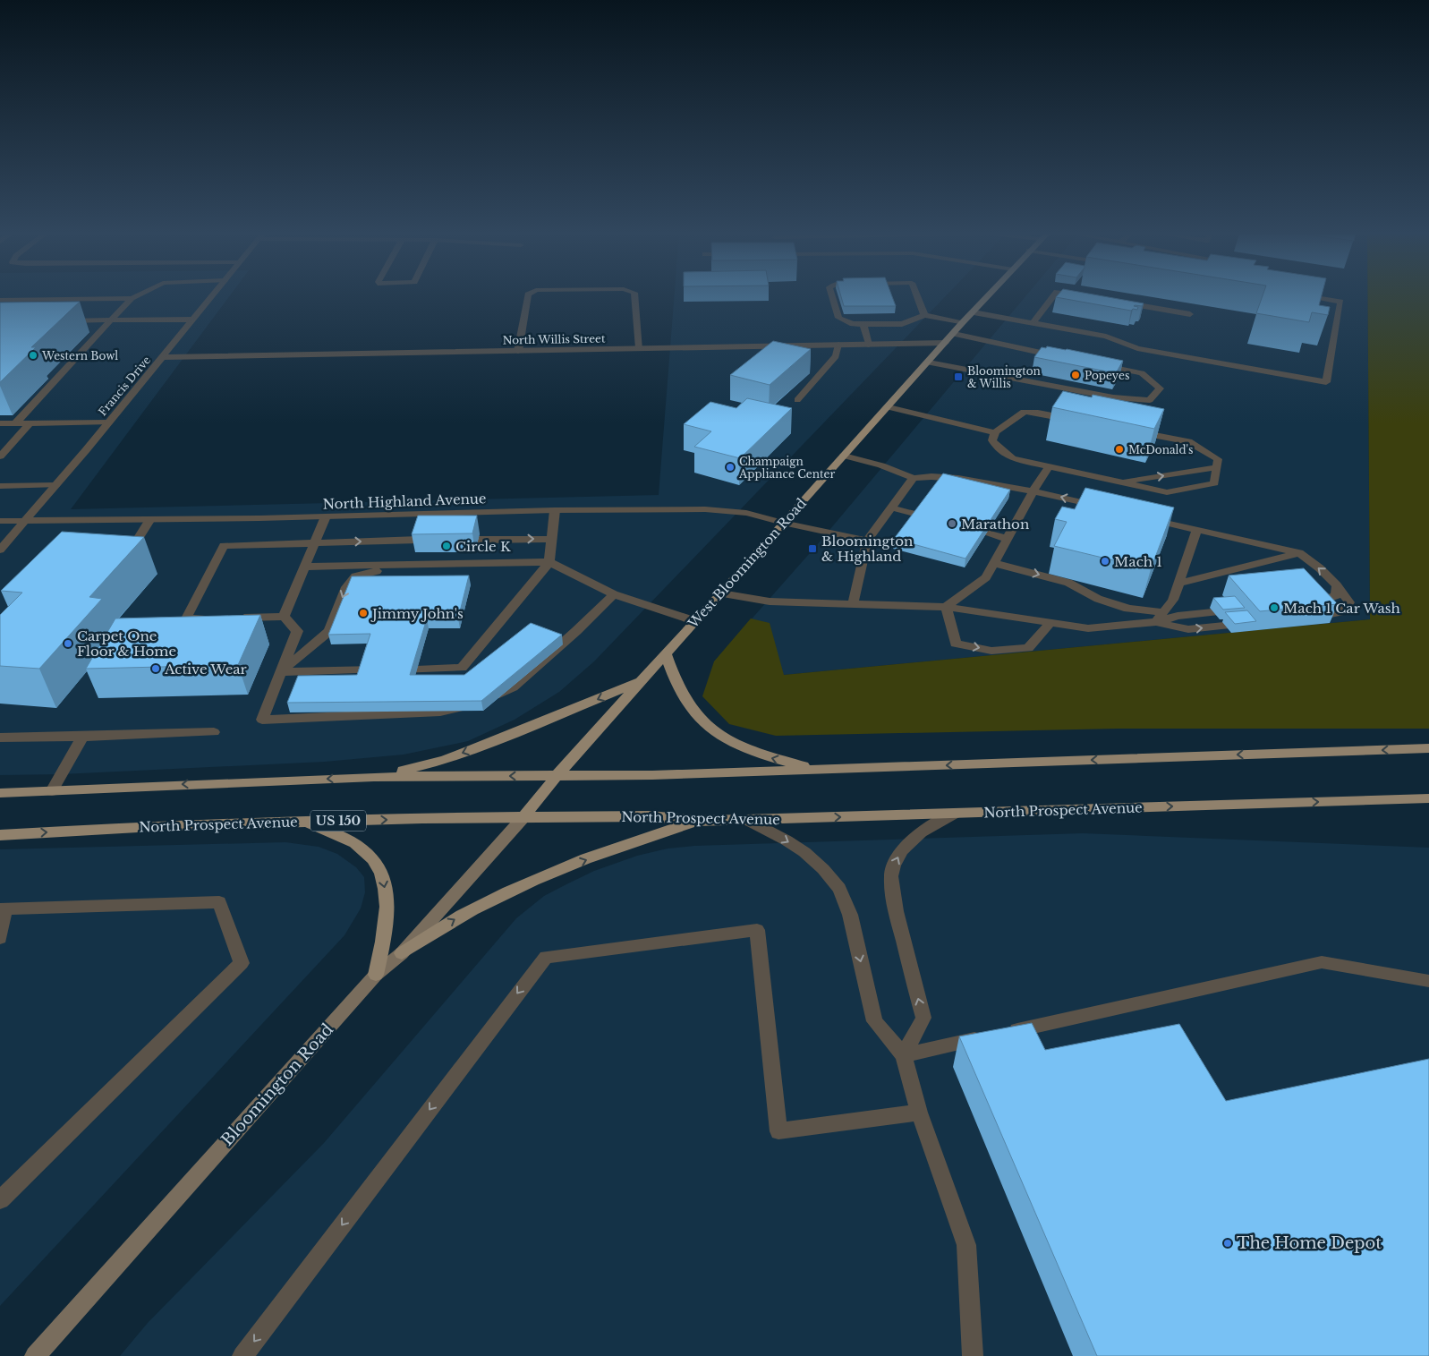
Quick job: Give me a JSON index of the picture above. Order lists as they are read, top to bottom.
{
  "streets": {
    "main road": [
      "West Bloomington Road",
      "North Prospect Avenue",
      "US 150",
      "Bloomington Road"
    ],
    "street": ["North Willis Street", "Francis Drive", "North Highland Avenue"]
  },
  "crossings": [
    ["North Willis Street", "Francis Drive"],
    ["North Willis Street", "West Bloomington Road"],
    ["Francis Drive", "North Highland Avenue"],
    ["North Highland Avenue", "West Bloomington Road"],
    ["West Bloomington Road", "North Prospect Avenue"],
    ["West Bloomington Road", "Bloomington Road"],
    ["North Prospect Avenue", "Bloomington Road"]
  ],
  "places": {
    "other": [
      "Western Bowl",
      "Popeyes",
      "McDonald's",
      "Champaign Appliance Center",
      "Marathon",
      "Circle K",
      "Mach 1",
      "Mach 1 Car Wash",
      "Jimmy John's",
      "Carpet One Floor & Home",
      "Active Wear",
      "The Home Depot"
    ],
    "transit": ["Bloomington & Willis", "Bloomington & Highland"]
  }
}
